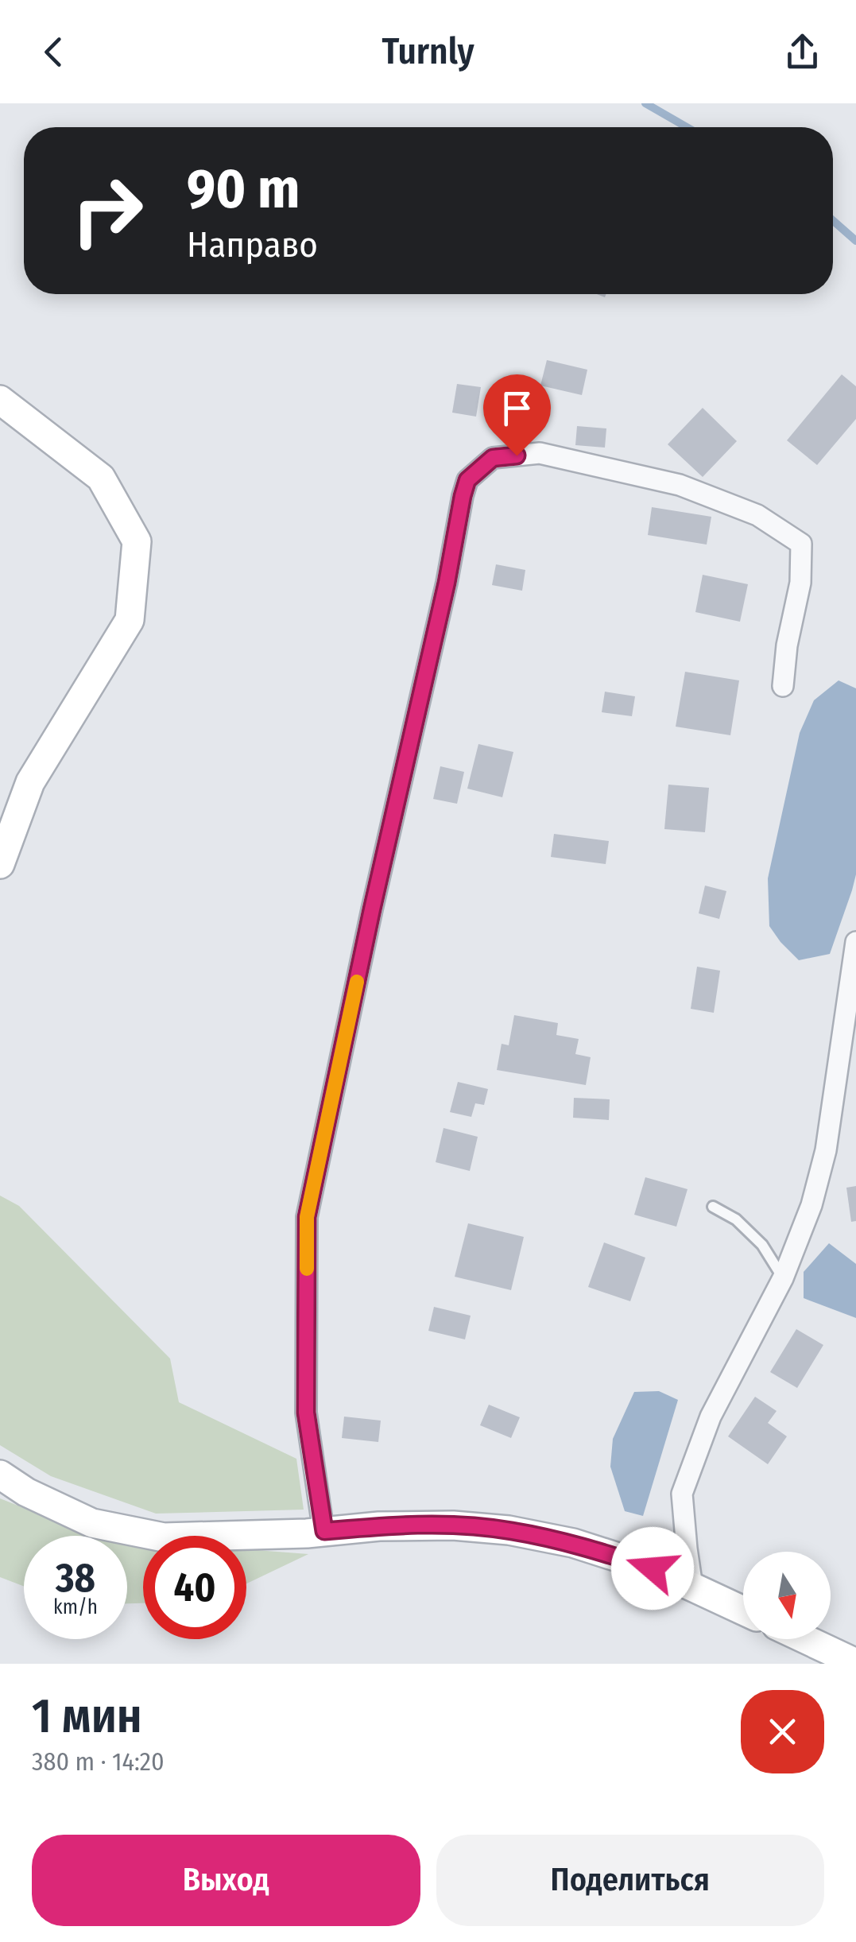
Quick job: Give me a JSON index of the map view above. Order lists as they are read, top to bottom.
{
  "north": "bottom",
  "page": {
    "header": "Turnly",
    "turn": ["90 m", "Направо"],
    "speed": "38 km/h",
    "limit": "40",
    "heading": ["1 мин", "380 m · 14:20"],
    "buttons": ["Выход", "Поделиться"]
  }
}
